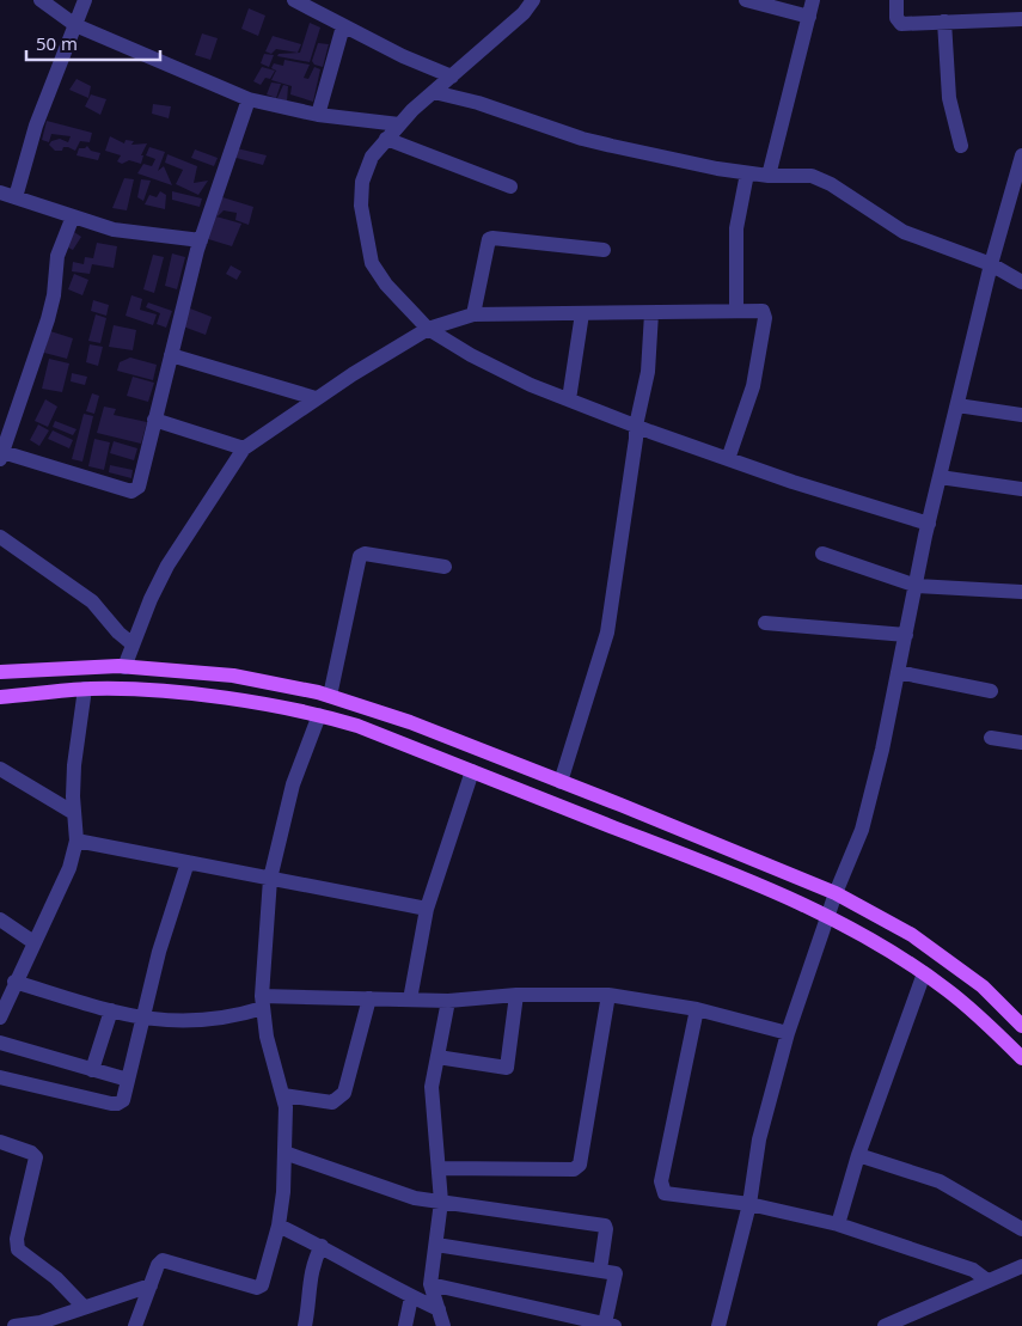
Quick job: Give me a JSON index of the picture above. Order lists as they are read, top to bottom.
{
  "scale_bar": "50 m"
}
